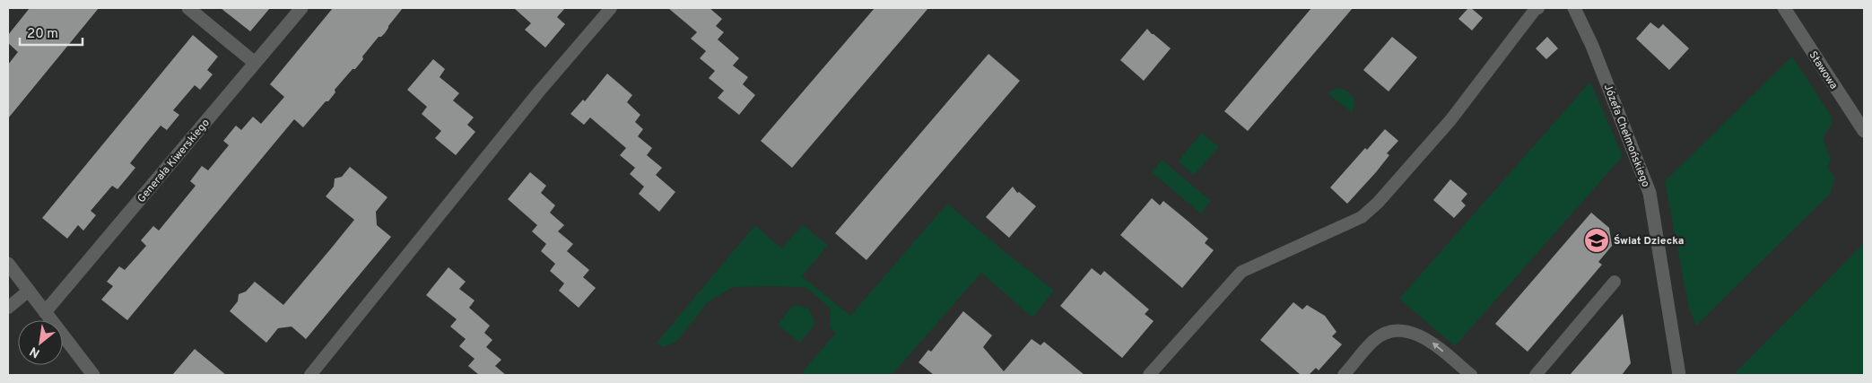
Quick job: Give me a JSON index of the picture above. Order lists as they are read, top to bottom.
{
  "streets": {
    "street": ["Stawowa", "Józefa Chełmońskiego", "Generała Kiwerskiego"]
  },
  "places": {
    "school or university": ["Świat Dziecka"]
  },
  "scale_bar": "20 m",
  "north": "bottom left"
}
